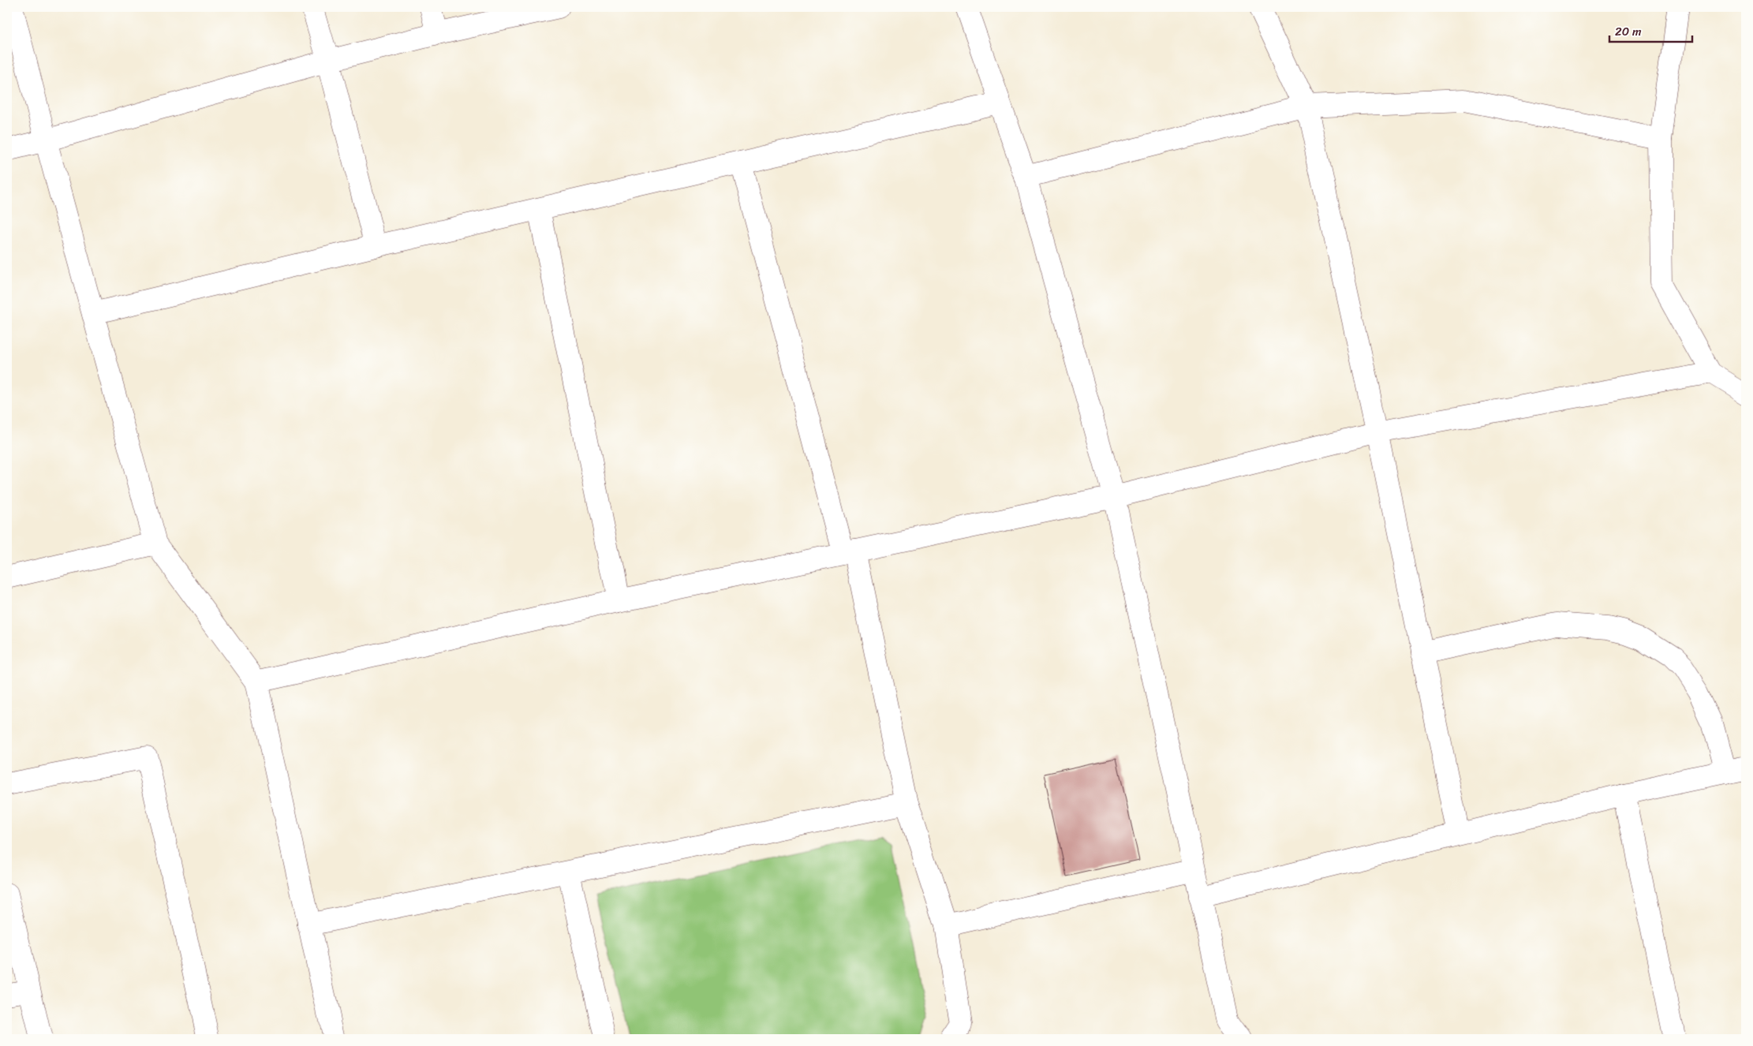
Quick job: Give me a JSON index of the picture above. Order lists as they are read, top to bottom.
{
  "scale_bar": "20 m"
}
